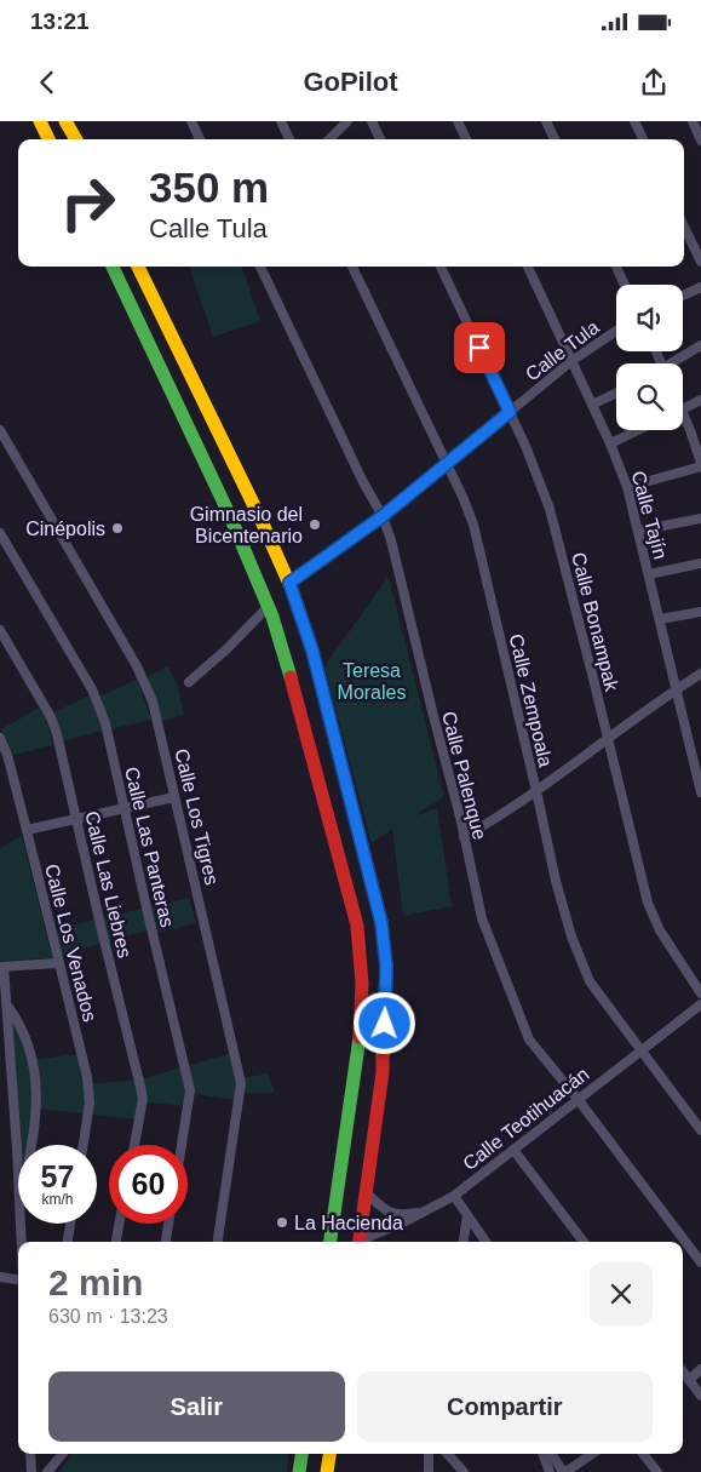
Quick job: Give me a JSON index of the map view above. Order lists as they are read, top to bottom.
{
  "streets": {
    "street": [
      "Calle Tula",
      "Calle Tajín",
      "Calle Bonampak",
      "Calle Zempoala",
      "Calle Palenque",
      "Calle Los Tigres",
      "Calle Las Panteras",
      "Calle Las Liebres",
      "Calle Los Venados",
      "Calle Teotihuacán"
    ]
  },
  "crossings": [
    ["Calle Tula", "Calle Tajín"],
    ["Calle Tula", "Calle Bonampak"],
    ["Calle Tula", "Calle Zempoala"],
    ["Calle Tula", "Calle Palenque"],
    ["Calle Zempoala", "Calle Teotihuacán"],
    ["Calle Palenque", "Calle Teotihuacán"]
  ],
  "parks": ["Teresa Morales"],
  "places": ["Gimnasio del Bicentenario", "Cinépolis", "La Hacienda"],
  "page": {
    "status": "13:21",
    "header": "GoPilot",
    "turn": ["350 m", "Calle Tula"],
    "speed": "57 km/h",
    "limit": "60",
    "heading": ["2 min", "630 m · 13:23"],
    "buttons": ["Salir", "Compartir"]
  }
}
